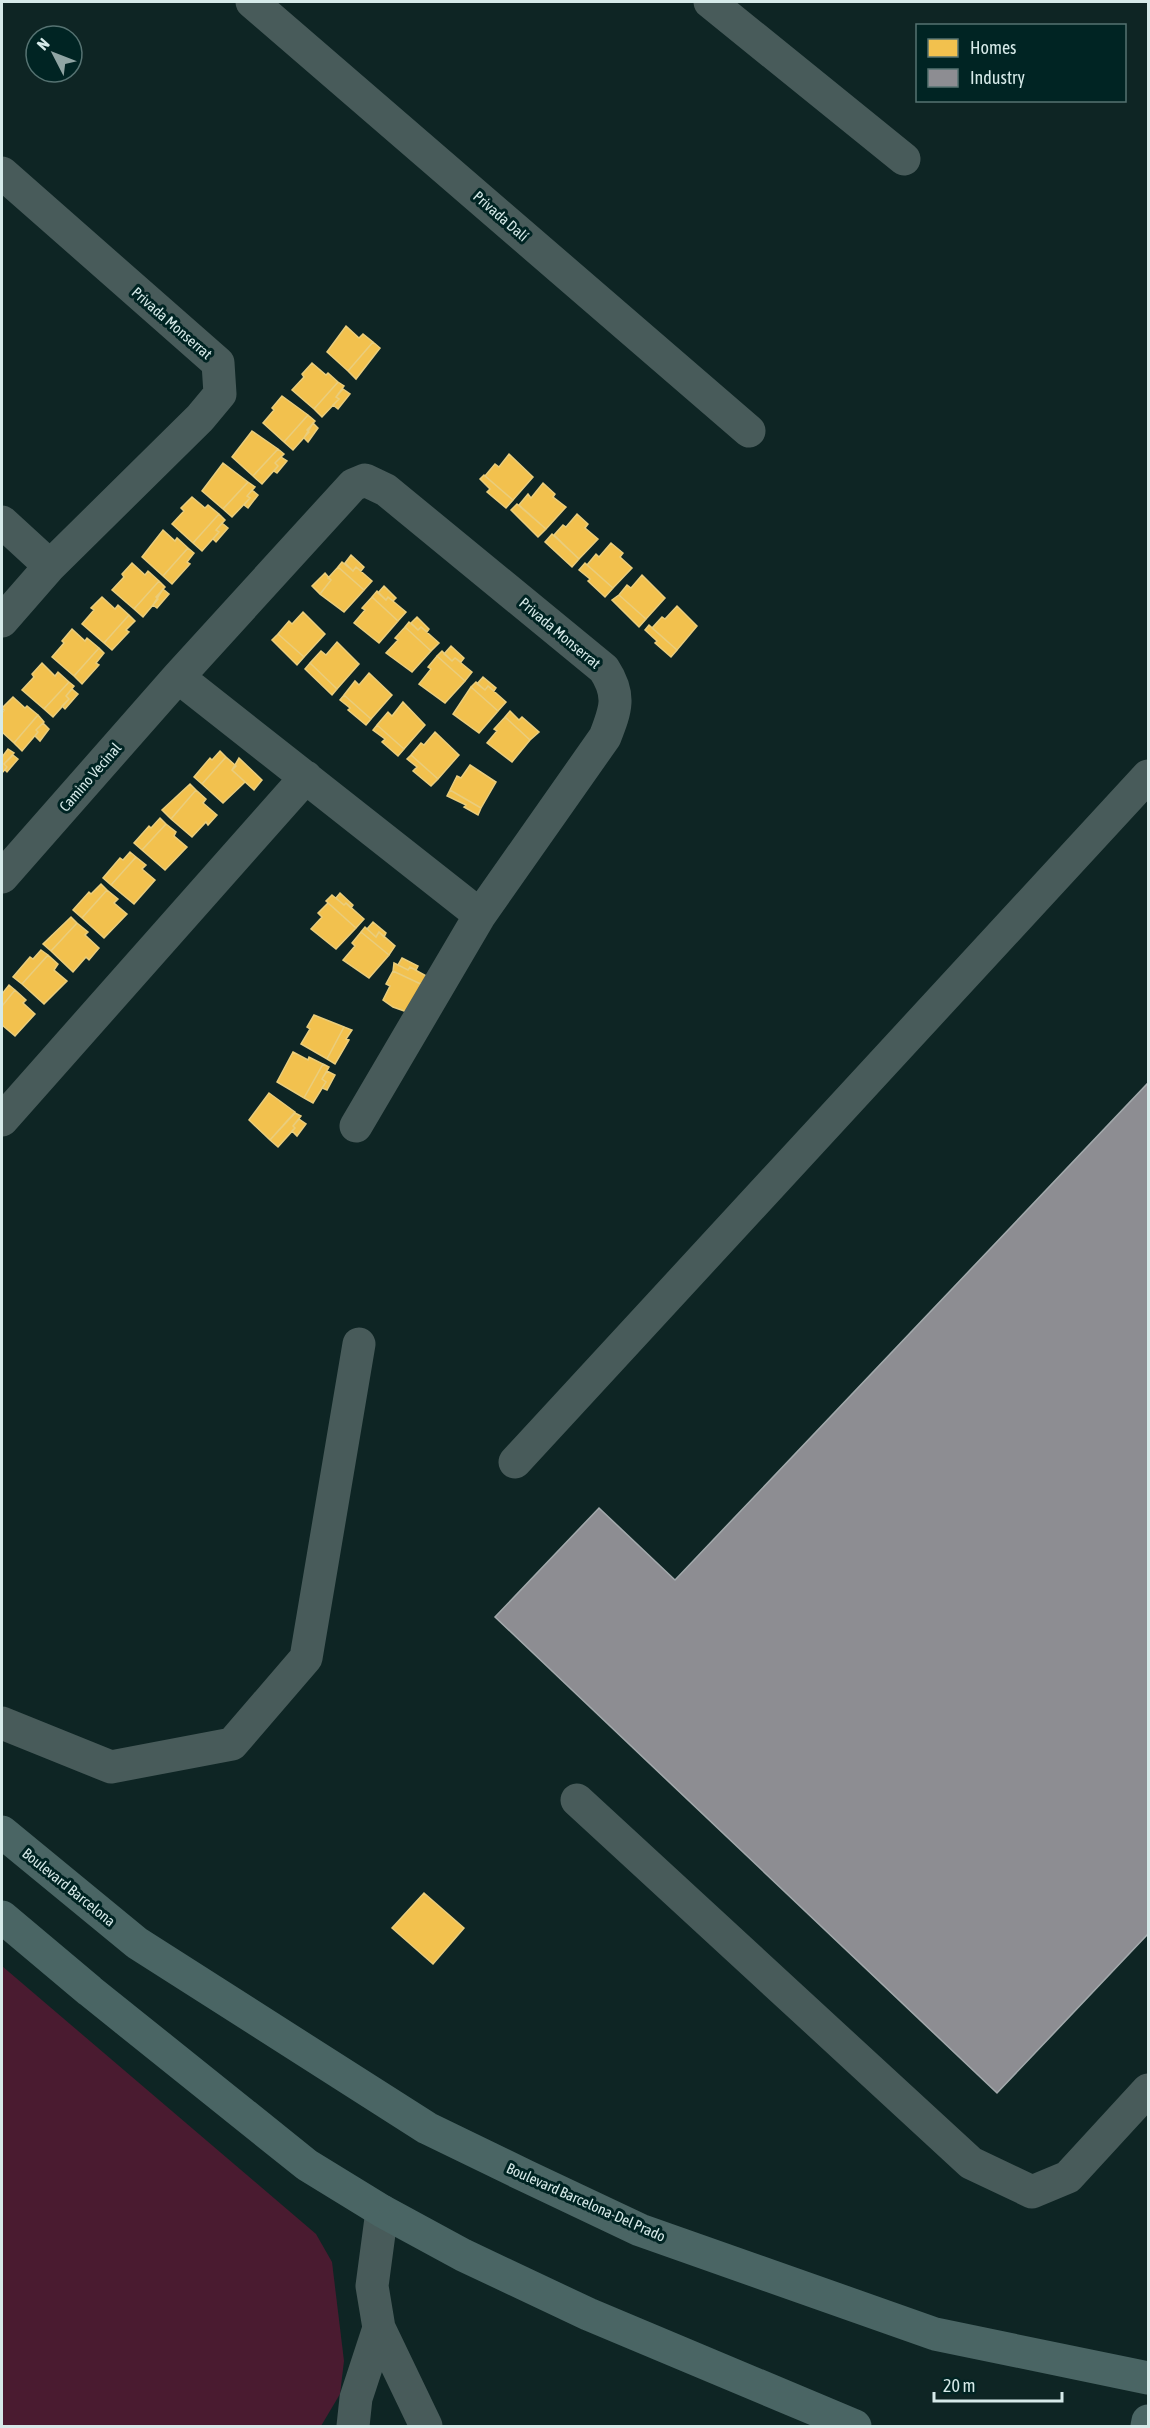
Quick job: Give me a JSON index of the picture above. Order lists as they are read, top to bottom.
{
  "streets": {
    "main road": ["Boulevard Barcelona", "Boulevard Barcelona-Del Prado"],
    "street": ["Privada Dalí", "Privada Monserrat", "Camino Vecinal"]
  },
  "crossings": [
    ["Privada Monserrat", "Camino Vecinal"],
    ["Boulevard Barcelona", "Boulevard Barcelona-Del Prado"]
  ],
  "legend": ["Homes", "Industry"],
  "scale_bar": "20 m",
  "north": "top left"
}
